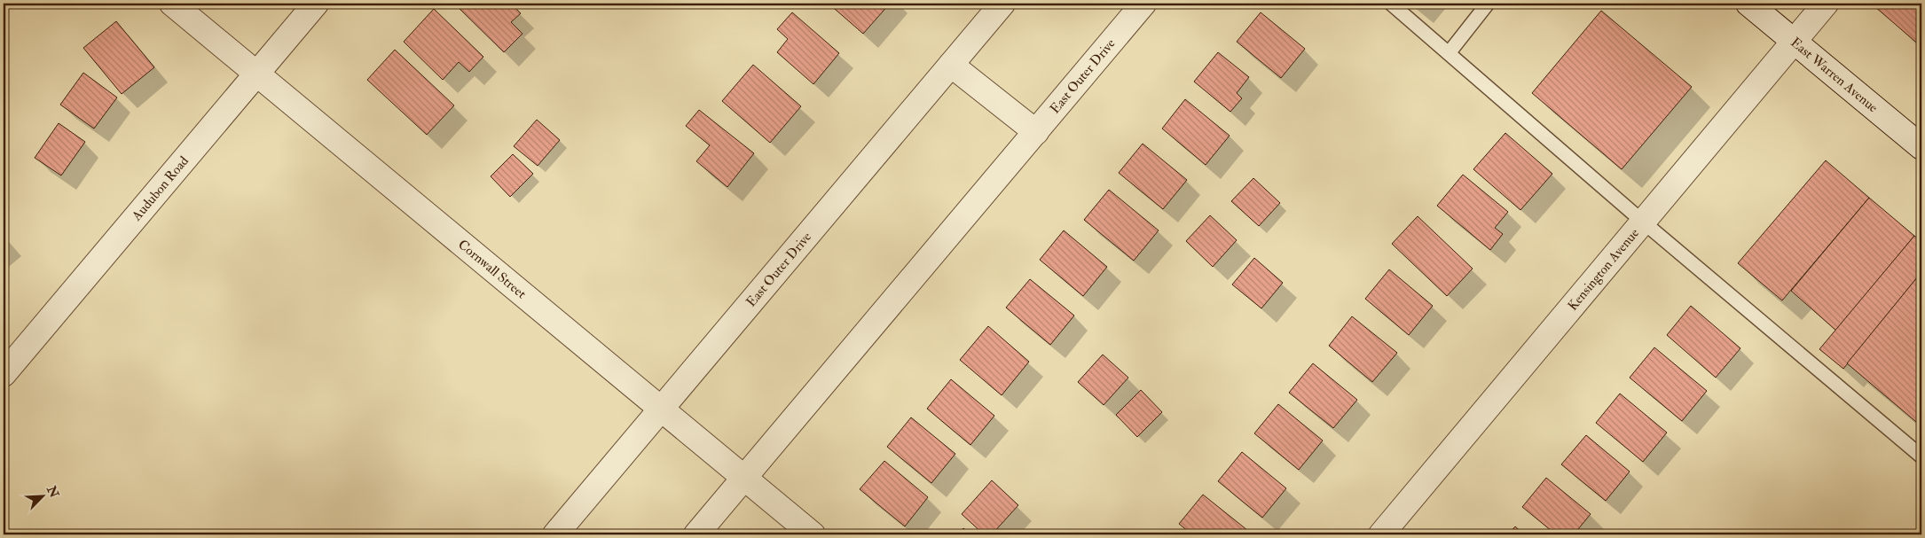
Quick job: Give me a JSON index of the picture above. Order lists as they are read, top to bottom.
{
  "streets": {
    "street": [
      "East Outer Drive",
      "East Warren Avenue",
      "Audubon Road",
      "Cornwall Street",
      "Kensington Avenue"
    ]
  },
  "crossings": [
    ["East Outer Drive", "Cornwall Street"],
    ["East Warren Avenue", "Kensington Avenue"],
    ["Audubon Road", "Cornwall Street"]
  ],
  "north": "top right"
}
